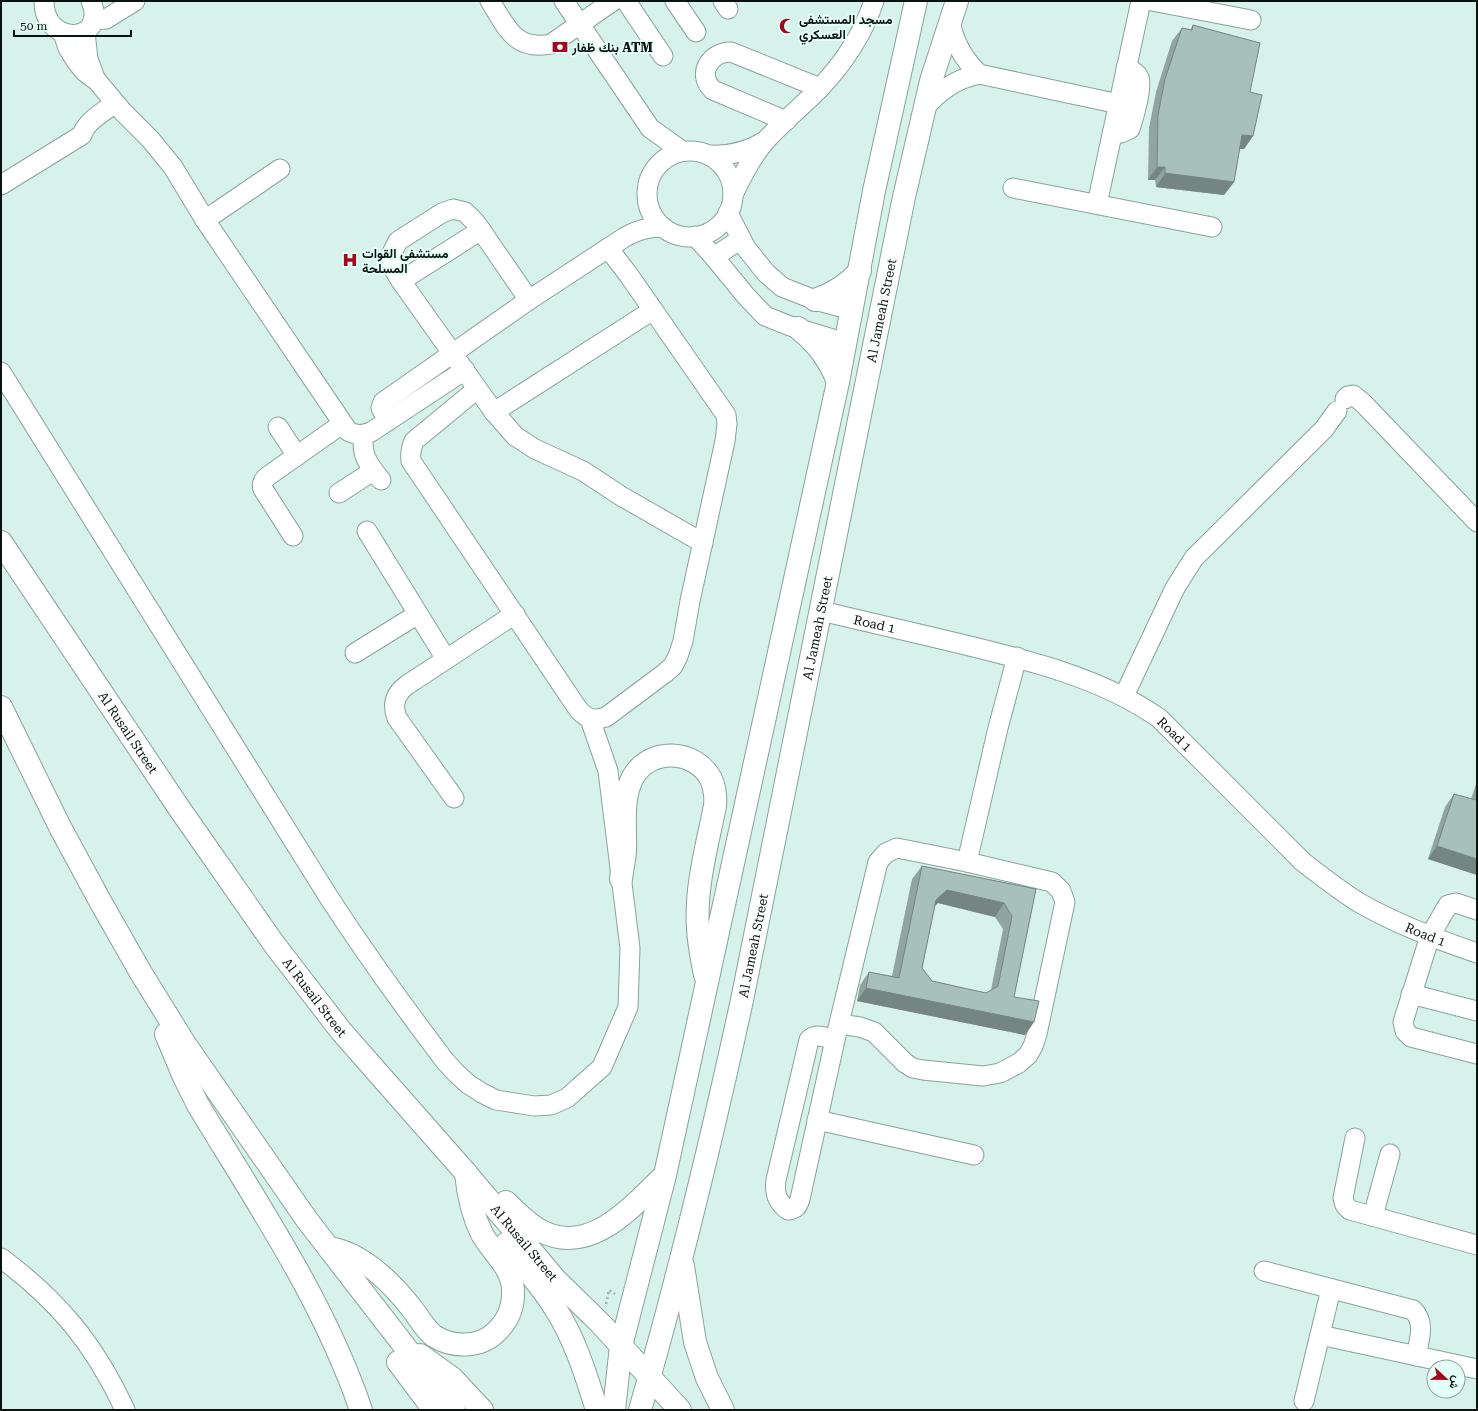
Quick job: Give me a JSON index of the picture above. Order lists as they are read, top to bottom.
{
  "streets": {
    "main road": ["Al Jameah Street", "Al Rusail Street"],
    "street": ["Road 1"]
  },
  "crossings": [
    ["Al Jameah Street", "Road 1"],
    ["Al Jameah Street", "Al Rusail Street"]
  ],
  "places": {
    "mosque": ["مسجد المستشفى العسكري"],
    "bank": ["بنك ظفار ATM"],
    "hospital": ["مستشفى القوات المسلحة"]
  },
  "scale_bar": "50 m",
  "north": "right"
}
